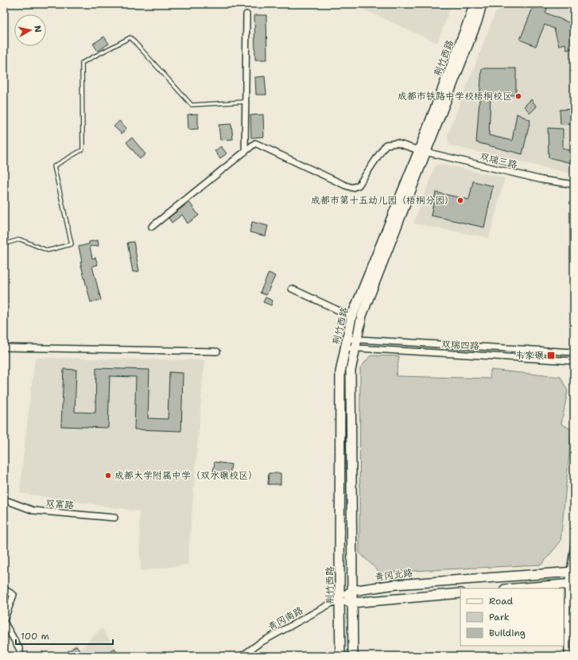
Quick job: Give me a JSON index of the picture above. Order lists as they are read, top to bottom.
{
  "streets": {
    "main road": ["荆竹西路", "青冈北路"],
    "street": [
      "双瑞三路",
      "双瑞四路",
      "双富路",
      "青冈南路"
    ]
  },
  "crossings": [
    ["荆竹西路", "双瑞三路"],
    ["荆竹西路", "双瑞四路"],
    ["荆竹西路", "青冈北路"],
    ["荆竹西路", "青冈南路"],
    ["青冈北路", "青冈南路"]
  ],
  "places": {
    "other": ["成都市铁路中学校梧桐校区", "成都市第十五幼儿园（梧桐分园）", "成都大学附属中学（双水碾校区）"],
    "transit": ["韦家碾"]
  },
  "legend": ["Road", "Park", "Building"],
  "scale_bar": "100 m",
  "north": "right"
}
